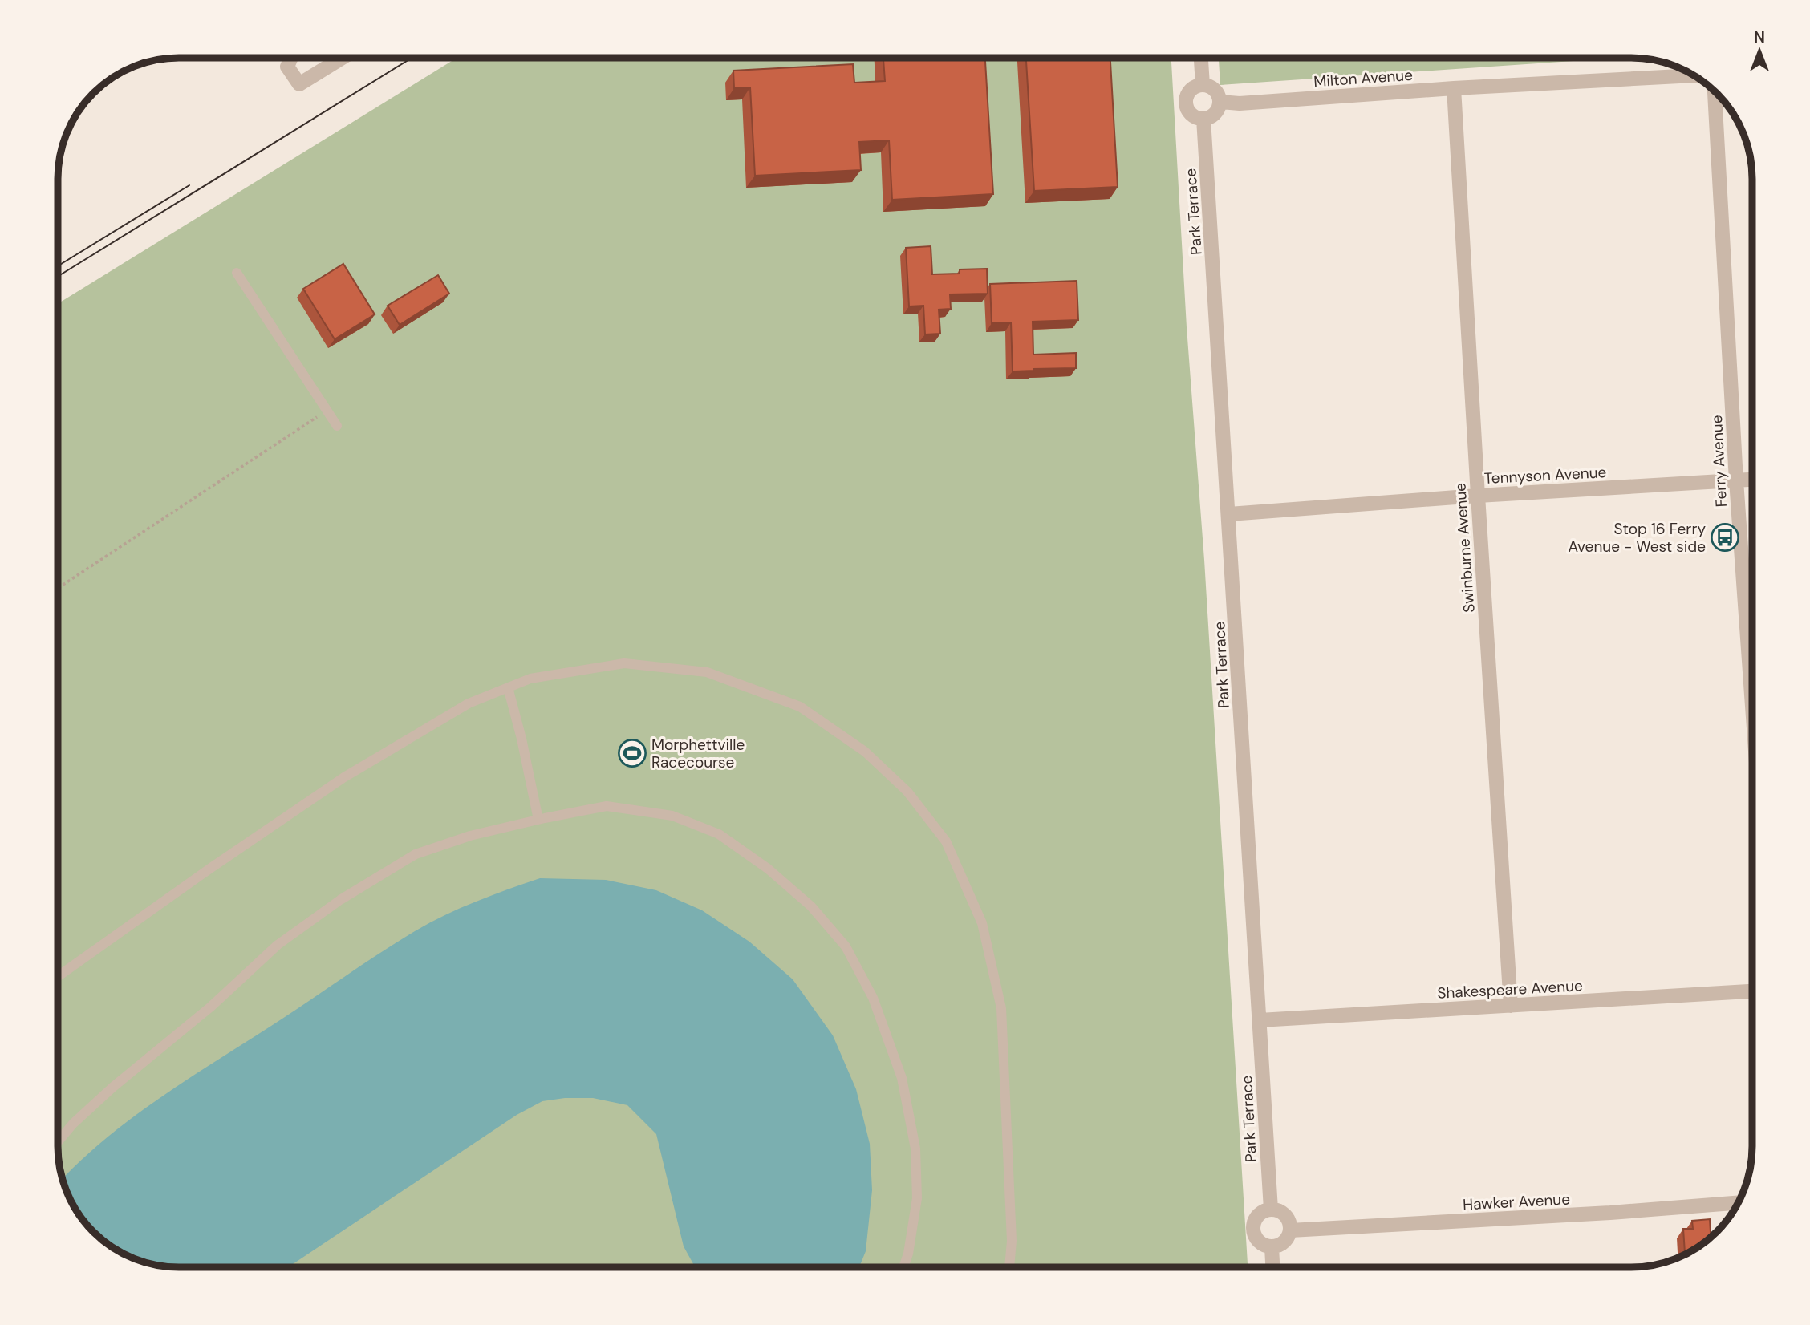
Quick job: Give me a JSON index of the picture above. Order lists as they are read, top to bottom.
{
  "streets": {
    "street": [
      "Milton Avenue",
      "Park Terrace",
      "Ferry Avenue",
      "Tennyson Avenue",
      "Swinburne Avenue",
      "Shakespeare Avenue",
      "Hawker Avenue"
    ]
  },
  "crossings": [
    ["Milton Avenue", "Park Terrace"],
    ["Milton Avenue", "Swinburne Avenue"],
    ["Park Terrace", "Tennyson Avenue"],
    ["Park Terrace", "Shakespeare Avenue"],
    ["Park Terrace", "Hawker Avenue"],
    ["Ferry Avenue", "Tennyson Avenue"],
    ["Tennyson Avenue", "Swinburne Avenue"],
    ["Swinburne Avenue", "Shakespeare Avenue"]
  ],
  "places": {
    "bus stop": ["Stop 16 Ferry Avenue - West side"],
    "sports": ["Morphettville Racecourse"]
  },
  "north": "top"
}
